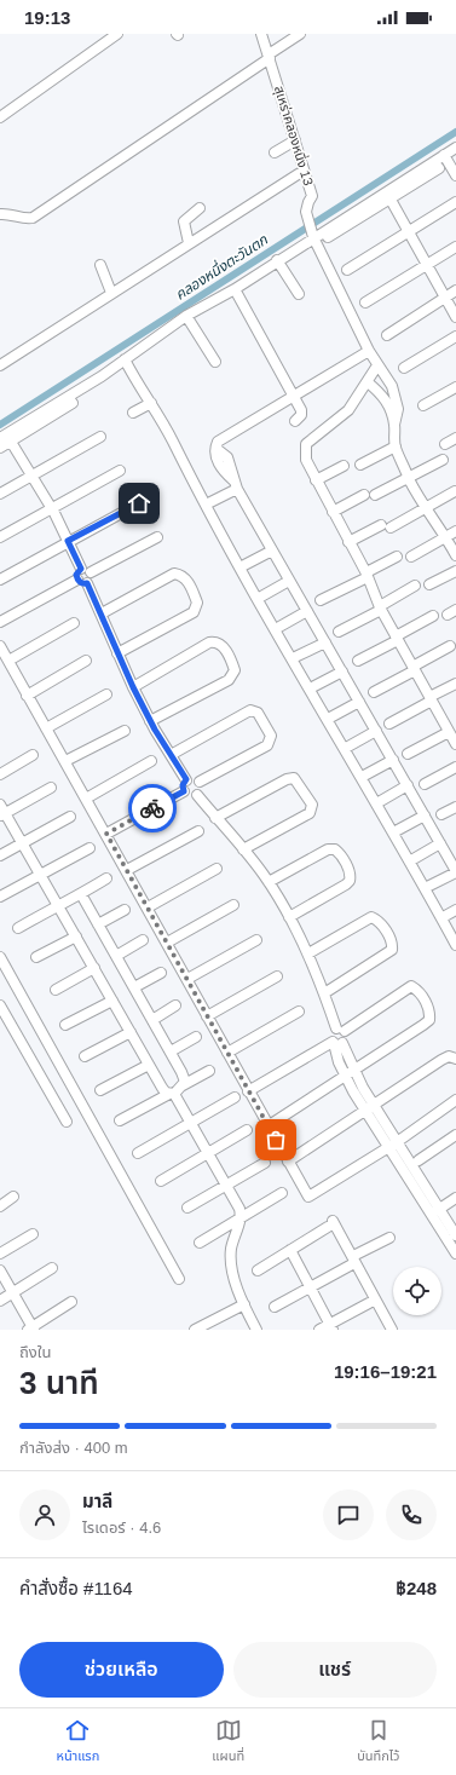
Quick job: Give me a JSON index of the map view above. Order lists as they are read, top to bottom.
{
  "streets": {
    "street": ["สุเหร่าคลองหนึ่ง 13"]
  },
  "water": ["คลองหนึ่งตะวันตก"],
  "page": {
    "status": "19:13",
    "heading": ["3 นาที", "ถึงใน", "19:16–19:21"],
    "panel": [
      "มาลี",
      "ไรเดอร์ · 4.6",
      "คำสั่งซื้อ #1164",
      "฿248"
    ],
    "bar": "กำลังส่ง · 400 m",
    "buttons": ["ช่วยเหลือ", "แชร์"],
    "tabs": ["หน้าแรก", "แผนที่", "บันทึกไว้"]
  }
}
